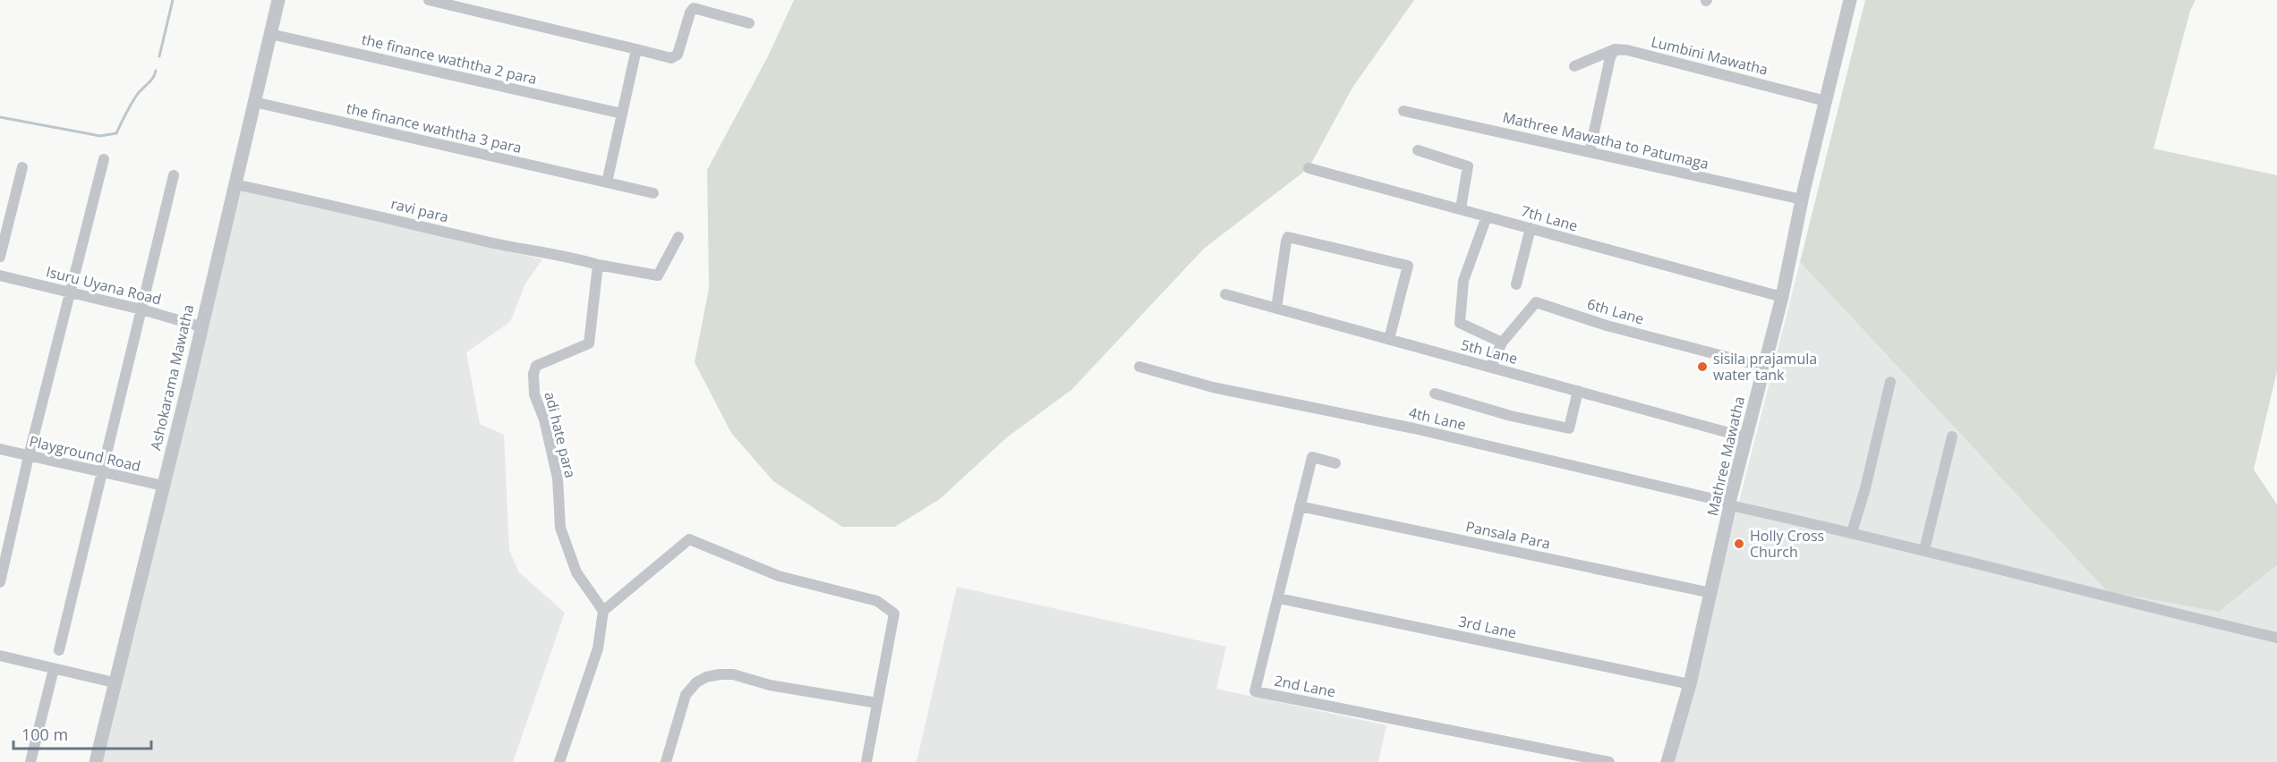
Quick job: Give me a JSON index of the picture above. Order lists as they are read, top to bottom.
{
  "streets": {
    "street": [
      "Lumbini Mawatha",
      "the finance waththa 2 para",
      "the finance waththa 3 para",
      "Mathree Mawatha to Patumaga",
      "ravi para",
      "7th Lane",
      "Isuru Uyana Road",
      "6th Lane",
      "5th Lane",
      "Ashokarama Mawatha",
      "4th Lane",
      "adi hate para",
      "Playground Road",
      "Mathree Mawatha",
      "Pansala Para",
      "3rd Lane",
      "2nd Lane"
    ]
  },
  "crossings": [
    ["Lumbini Mawatha", "Mathree Mawatha"],
    ["the finance waththa 2 para", "Ashokarama Mawatha"],
    ["the finance waththa 3 para", "Ashokarama Mawatha"],
    ["Mathree Mawatha to Patumaga", "Mathree Mawatha"],
    ["ravi para", "Ashokarama Mawatha"],
    ["ravi para", "adi hate para"],
    ["7th Lane", "Mathree Mawatha"],
    ["Isuru Uyana Road", "Ashokarama Mawatha"],
    ["6th Lane", "5th Lane"],
    ["6th Lane", "Mathree Mawatha"],
    ["5th Lane", "Mathree Mawatha"],
    ["Ashokarama Mawatha", "Playground Road"],
    ["4th Lane", "Mathree Mawatha"],
    ["Mathree Mawatha", "Pansala Para"],
    ["Mathree Mawatha", "3rd Lane"],
    ["Pansala Para", "2nd Lane"],
    ["3rd Lane", "2nd Lane"]
  ],
  "places": ["sisila prajamula water tank", "Holly Cross Church"],
  "scale_bar": "100 m"
}
